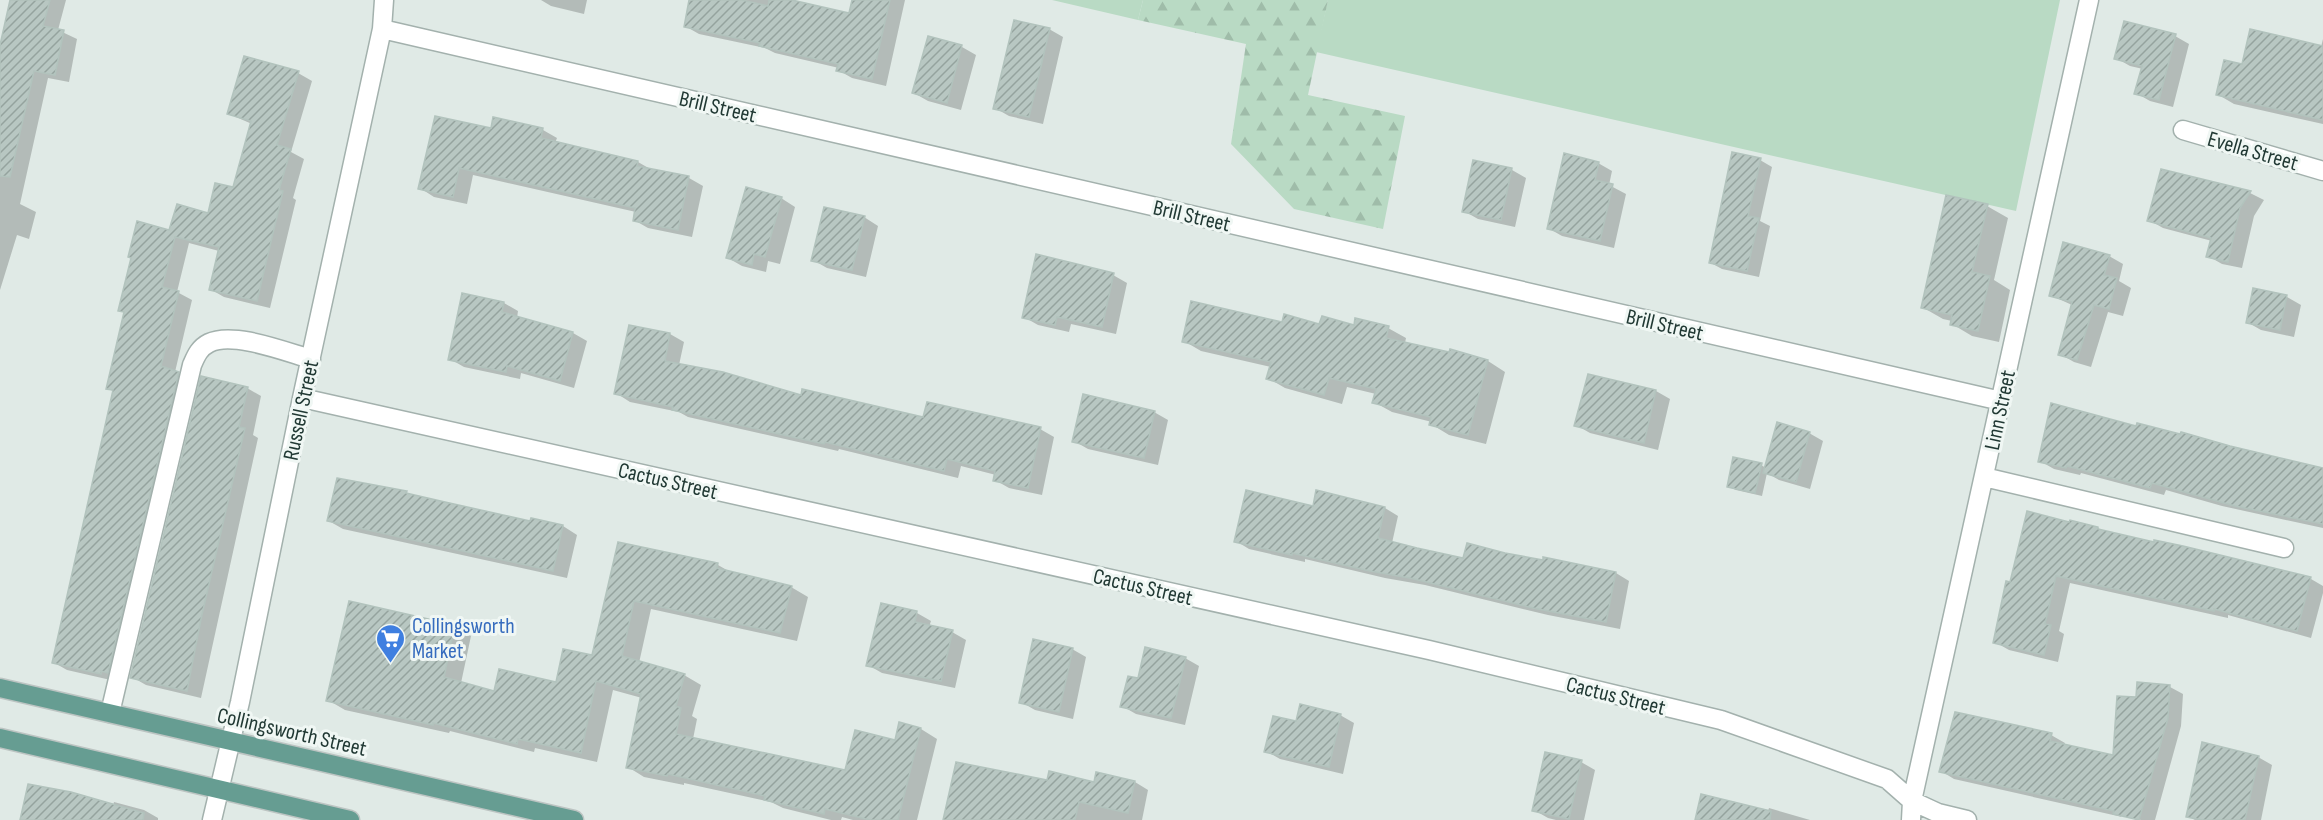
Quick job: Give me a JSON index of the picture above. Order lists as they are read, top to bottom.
{
  "streets": {
    "main road": ["Collingsworth Street"],
    "street": [
      "Brill Street",
      "Evella Street",
      "Russell Street",
      "Linn Street",
      "Cactus Street"
    ]
  },
  "crossings": [
    ["Brill Street", "Russell Street"],
    ["Brill Street", "Linn Street"],
    ["Russell Street", "Cactus Street"],
    ["Russell Street", "Collingsworth Street"],
    ["Linn Street", "Cactus Street"]
  ],
  "places": {
    "supermarket": ["Collingsworth Market"]
  }
}
